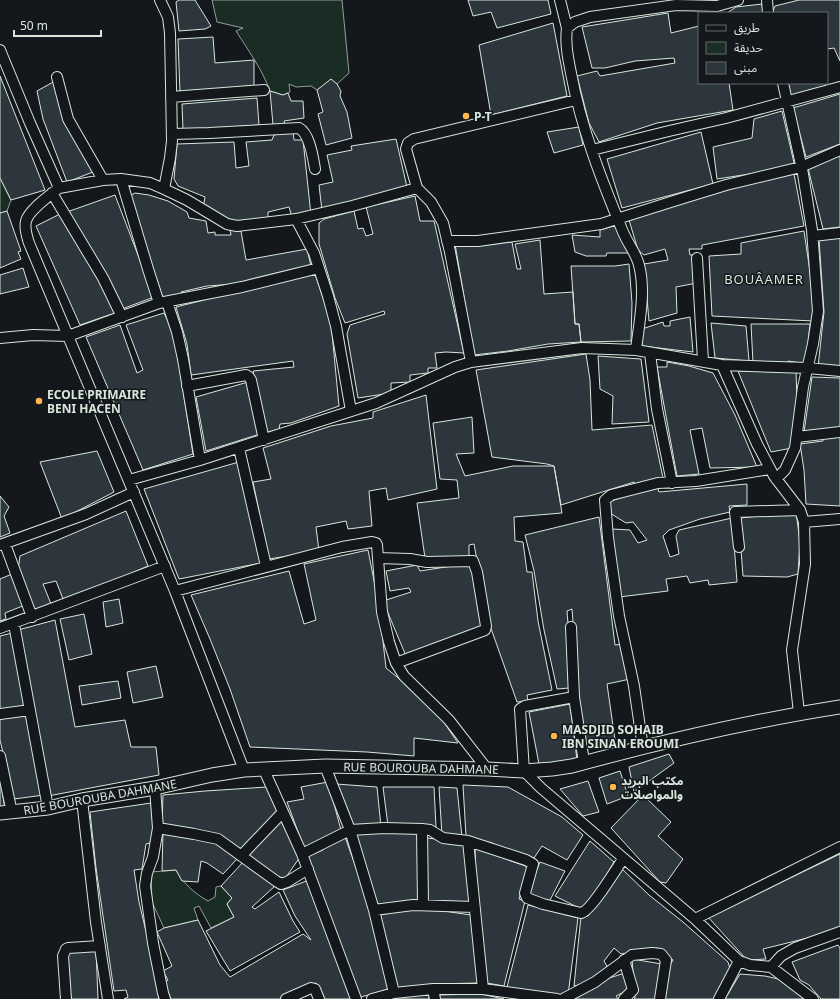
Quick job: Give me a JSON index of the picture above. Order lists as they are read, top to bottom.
{
  "streets": {
    "street": ["RUE BOUROUBA DAHMANE"]
  },
  "districts": ["BOUÂAMER"],
  "places": [
    "P-T",
    "ECOLE PRIMAIRE BENI HACEN",
    "MASDJID SOHAIB IBN SINAN EROUMI",
    "مكتب البريد والمواصلات"
  ],
  "legend": ["طريق", "حديقة", "مبنى"],
  "scale_bar": "50 m"
}
